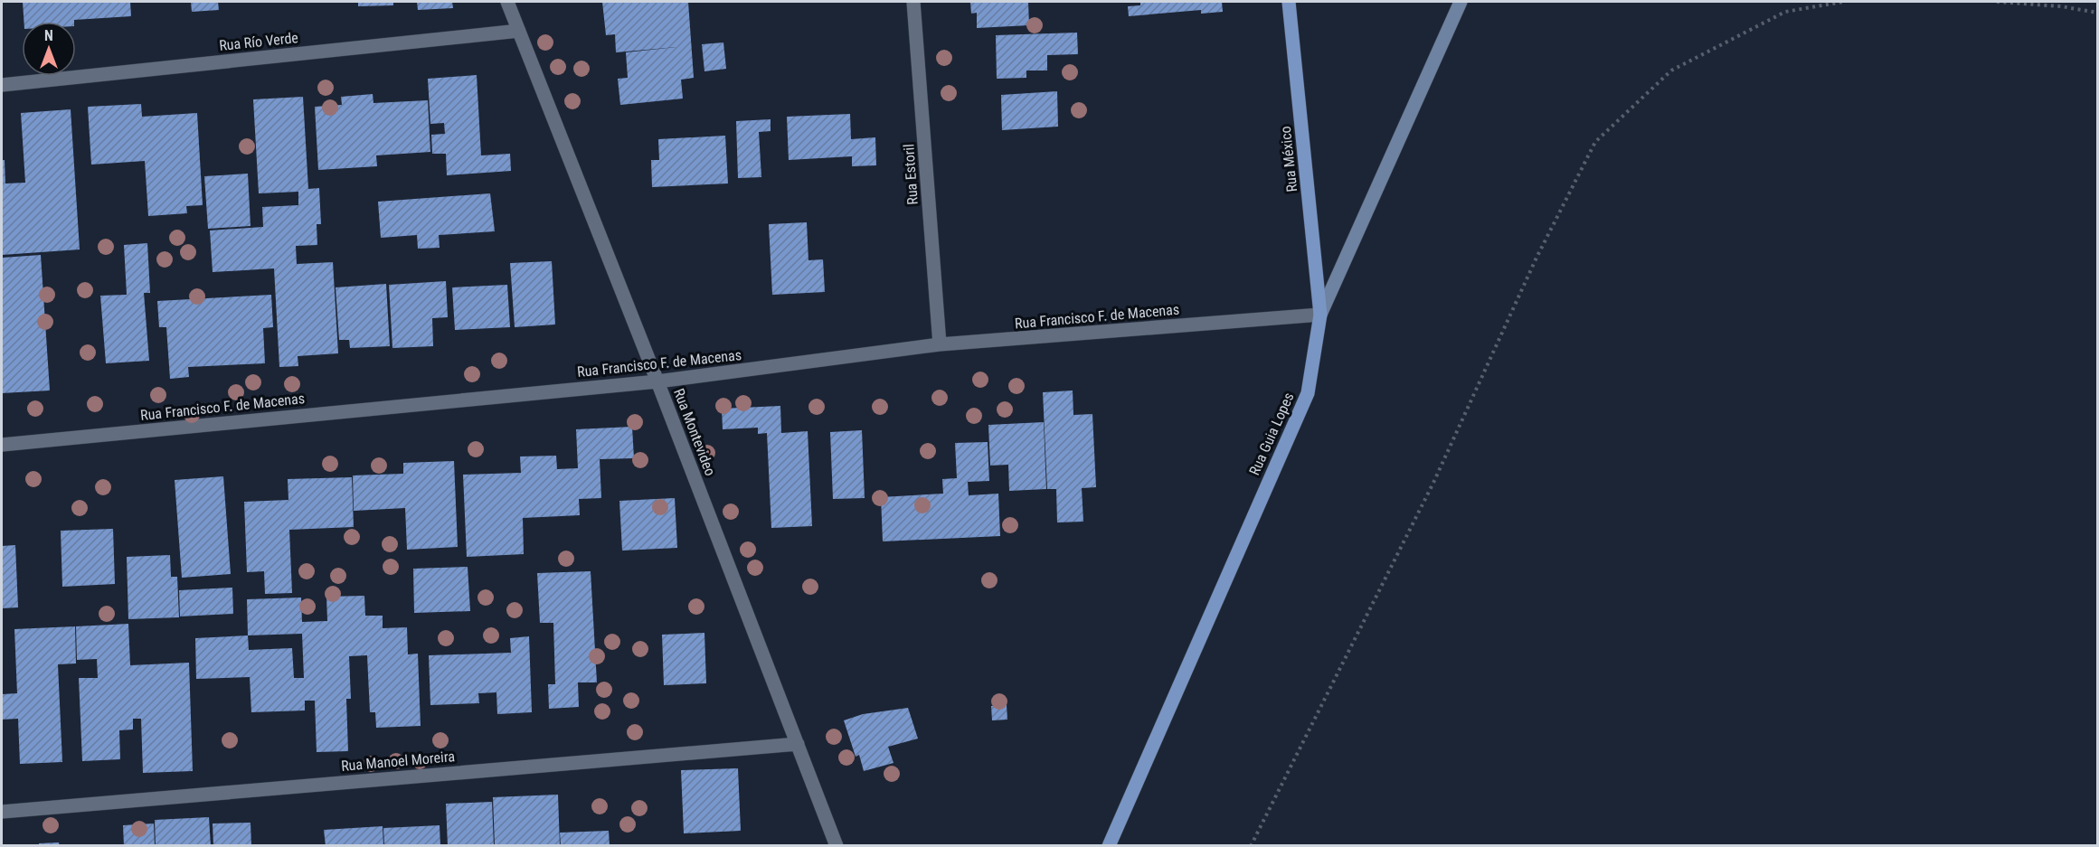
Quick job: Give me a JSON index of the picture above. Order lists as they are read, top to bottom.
{
  "streets": {
    "main road": ["Rua México", "Rua Guia Lopes"],
    "street": [
      "Rua Río Verde",
      "Rua Estoril",
      "Rua Francisco F. de Macenas",
      "Rua Montevideo",
      "Rua Manoel Moreira"
    ]
  },
  "crossings": [
    ["Rua Río Verde", "Rua Montevideo"],
    ["Rua México", "Rua Francisco F. de Macenas"],
    ["Rua México", "Rua Guia Lopes"],
    ["Rua Estoril", "Rua Francisco F. de Macenas"],
    ["Rua Francisco F. de Macenas", "Rua Montevideo"],
    ["Rua Francisco F. de Macenas", "Rua Guia Lopes"],
    ["Rua Montevideo", "Rua Manoel Moreira"]
  ],
  "north": "top"
}
